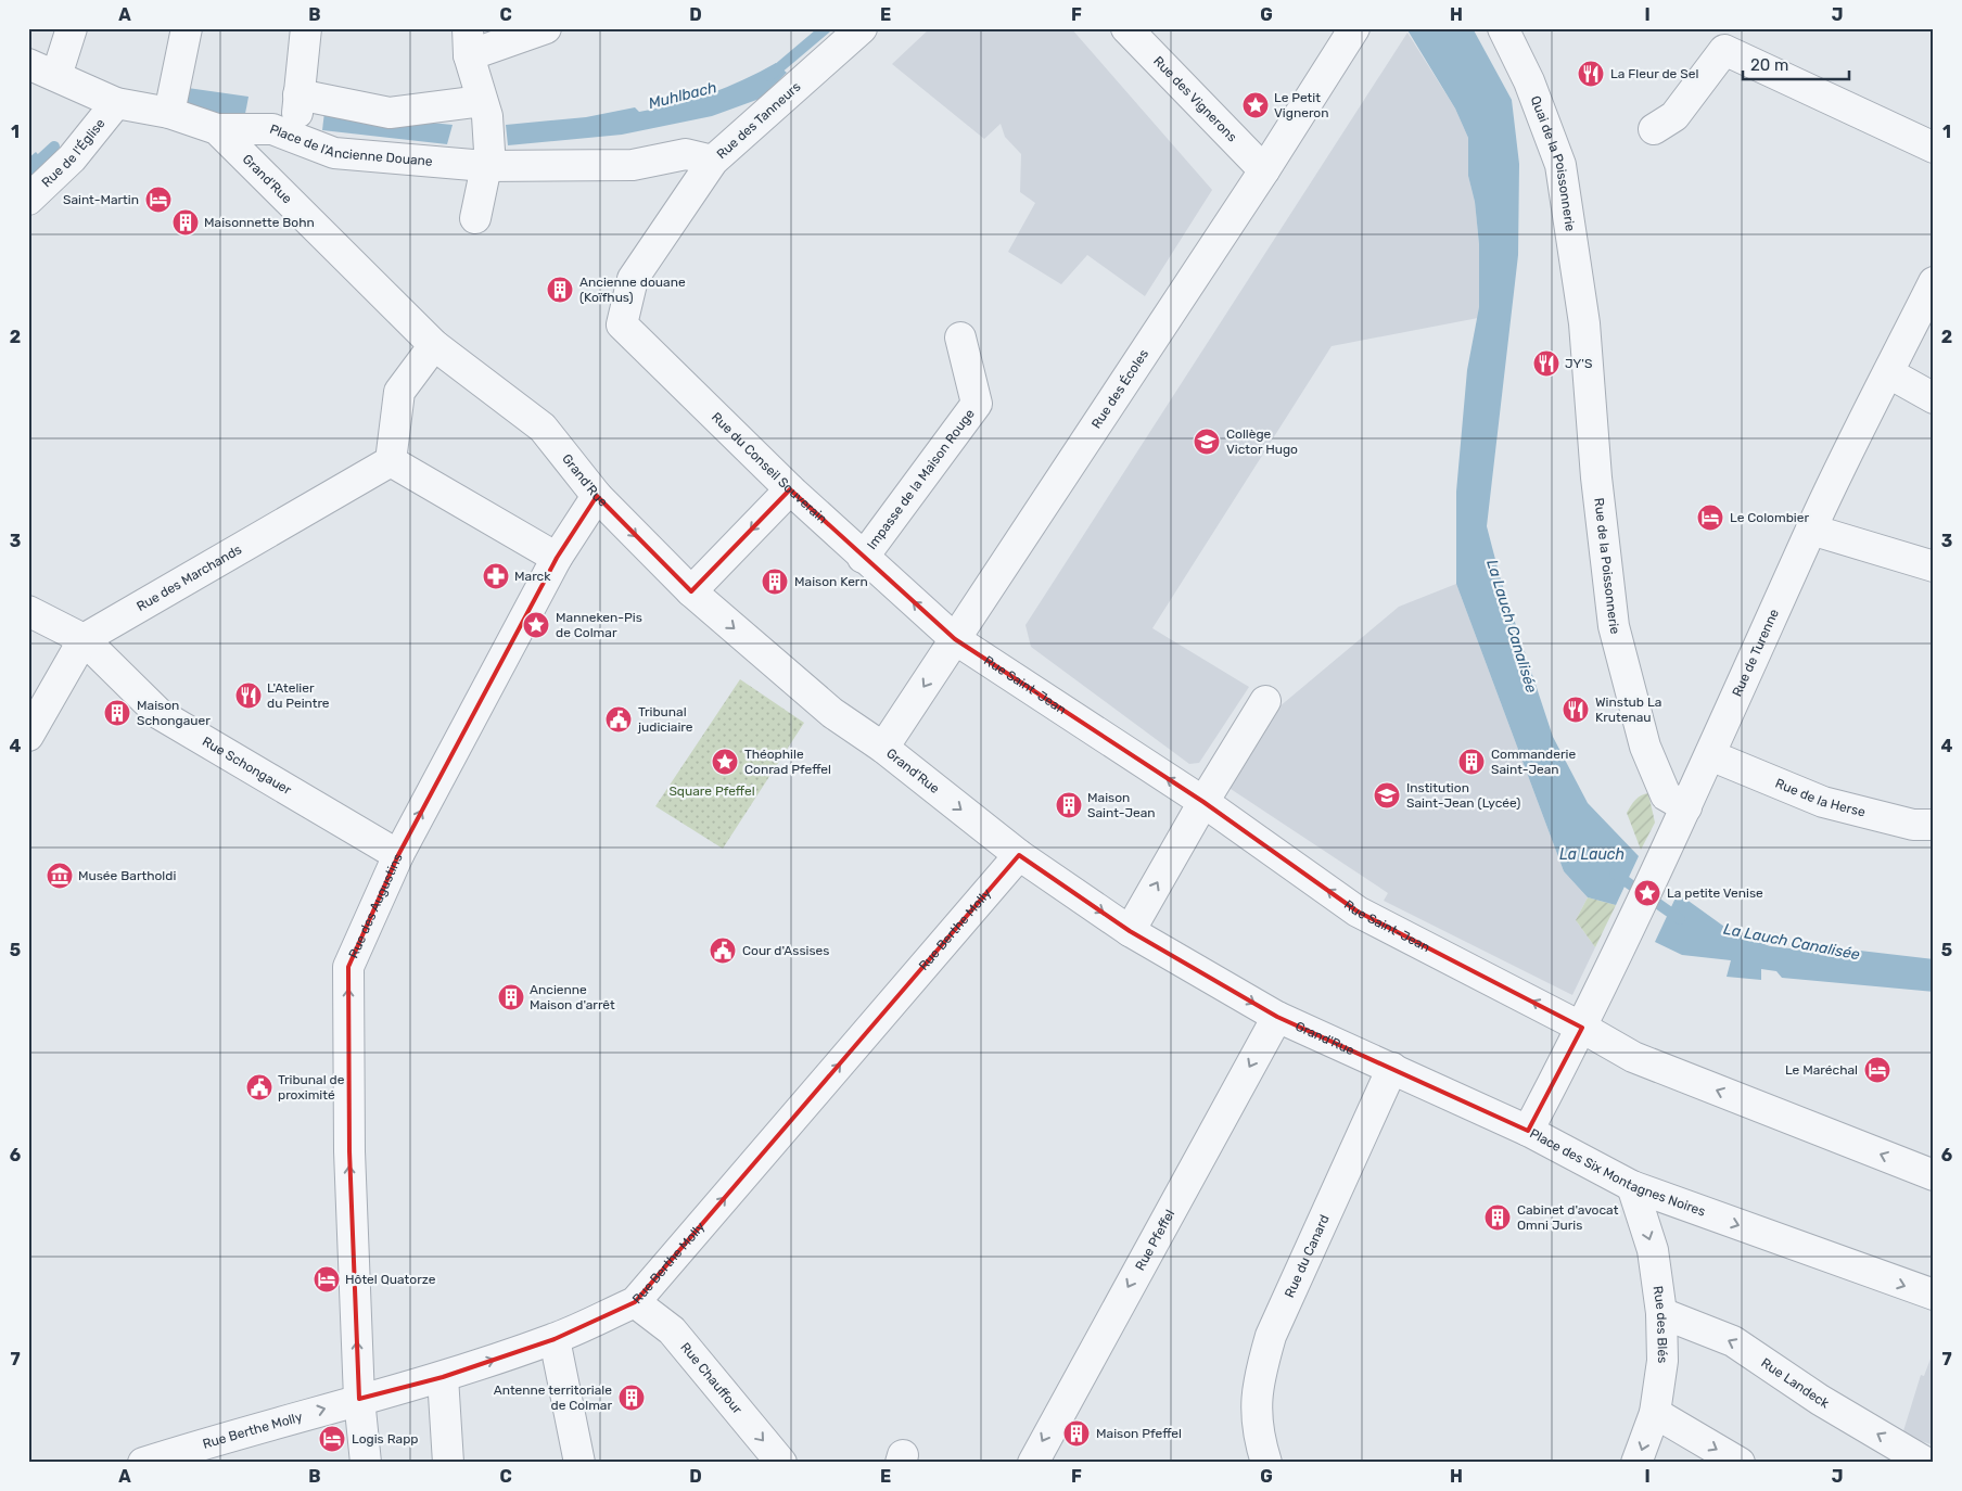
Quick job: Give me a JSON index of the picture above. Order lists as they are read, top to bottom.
{
  "streets": {
    "street": [
      "Rue des Vignerons",
      "Rue des Tanneurs",
      "Place de l'Ancienne Douane",
      "Rue de l'Église",
      "Quai de la Poissonnerie",
      "Grand'Rue",
      "Rue des Écoles",
      "Rue du Conseil Souverain",
      "Impasse de la Maison Rouge",
      "Rue de la Poissonnerie",
      "Rue des Marchands",
      "Rue de Turenne",
      "Rue Saint-Jean",
      "Rue Schongauer",
      "Rue de la Herse",
      "Rue des Augustins",
      "Rue Berthe Molly",
      "Place des Six Montagnes Noires",
      "Rue Pfeffel",
      "Rue du Canard",
      "Rue des Blés",
      "Rue Chauffour",
      "Rue Landeck"
    ]
  },
  "crossings": [
    ["Rue des Vignerons", "Rue des Écoles"],
    ["Rue des Tanneurs", "Place de l'Ancienne Douane"],
    ["Rue des Tanneurs", "Rue du Conseil Souverain"],
    ["Place de l'Ancienne Douane", "Grand'Rue"],
    ["Rue de l'Église", "Grand'Rue"],
    ["Quai de la Poissonnerie", "Rue de la Poissonnerie"],
    ["Grand'Rue", "Rue des Écoles"],
    ["Grand'Rue", "Rue des Augustins"],
    ["Grand'Rue", "Rue Berthe Molly"],
    ["Grand'Rue", "Place des Six Montagnes Noires"],
    ["Grand'Rue", "Rue Pfeffel"],
    ["Grand'Rue", "Rue du Canard"],
    ["Rue des Écoles", "Rue du Conseil Souverain"],
    ["Rue des Écoles", "Rue Saint-Jean"],
    ["Rue du Conseil Souverain", "Impasse de la Maison Rouge"],
    ["Rue du Conseil Souverain", "Rue Saint-Jean"],
    ["Rue de la Poissonnerie", "Rue de Turenne"],
    ["Rue des Marchands", "Rue Schongauer"],
    ["Rue de Turenne", "Rue Saint-Jean"],
    ["Rue de Turenne", "Rue de la Herse"],
    ["Rue de Turenne", "Place des Six Montagnes Noires"],
    ["Rue Saint-Jean", "Place des Six Montagnes Noires"],
    ["Rue Schongauer", "Rue des Augustins"],
    ["Rue des Augustins", "Rue Berthe Molly"],
    ["Rue Berthe Molly", "Rue Chauffour"],
    ["Place des Six Montagnes Noires", "Rue des Blés"],
    ["Rue des Blés", "Rue Landeck"]
  ],
  "one_way": [
    "Grand'Rue",
    "Rue Saint-Jean",
    "Rue des Augustins",
    "Rue Berthe Molly",
    "Rue Pfeffel",
    "Rue des Blés",
    "Rue Chauffour"
  ],
  "water": ["Muhlbach", "La Lauch Canalisée", "La Lauch"],
  "parks": ["Square Pfeffel"],
  "places": {
    "restaurant": [
      "La Fleur de Sel",
      "JY'S",
      "L'Atelier du Peintre",
      "Winstub La Krutenau"
    ],
    "place": [
      "Le Petit Vigneron",
      "Manneken-Pis de Colmar",
      "Théophile Conrad Pfeffel",
      "La petite Venise"
    ],
    "hotel": [
      "Saint-Martin",
      "Le Colombier",
      "Le Maréchal",
      "Hôtel Quatorze",
      "Logis Rapp"
    ],
    "building": [
      "Maisonnette Bohn",
      "Ancienne douane (Koïfhus)",
      "Maison Kern",
      "Maison Schongauer",
      "Commanderie Saint-Jean",
      "Maison Saint-Jean",
      "Ancienne Maison d'arrêt",
      "Cabinet d'avocat Omni Juris",
      "Antenne territoriale de Colmar",
      "Maison Pfeffel"
    ],
    "school or university": ["Collège Victor Hugo", "Institution Saint-Jean (Lycée)"],
    "pharmacy": ["Marck"],
    "public building": ["Tribunal judiciaire", "Cour d'Assises", "Tribunal de proximité"],
    "museum": ["Musée Bartholdi"]
  },
  "scale_bar": "20 m",
  "grid": {
    "columns": [
      "A",
      "B",
      "C",
      "D",
      "E",
      "F",
      "G",
      "H",
      "I",
      "J"
    ],
    "rows": [
      "1",
      "2",
      "3",
      "4",
      "5",
      "6",
      "7"
    ]
  }
}
